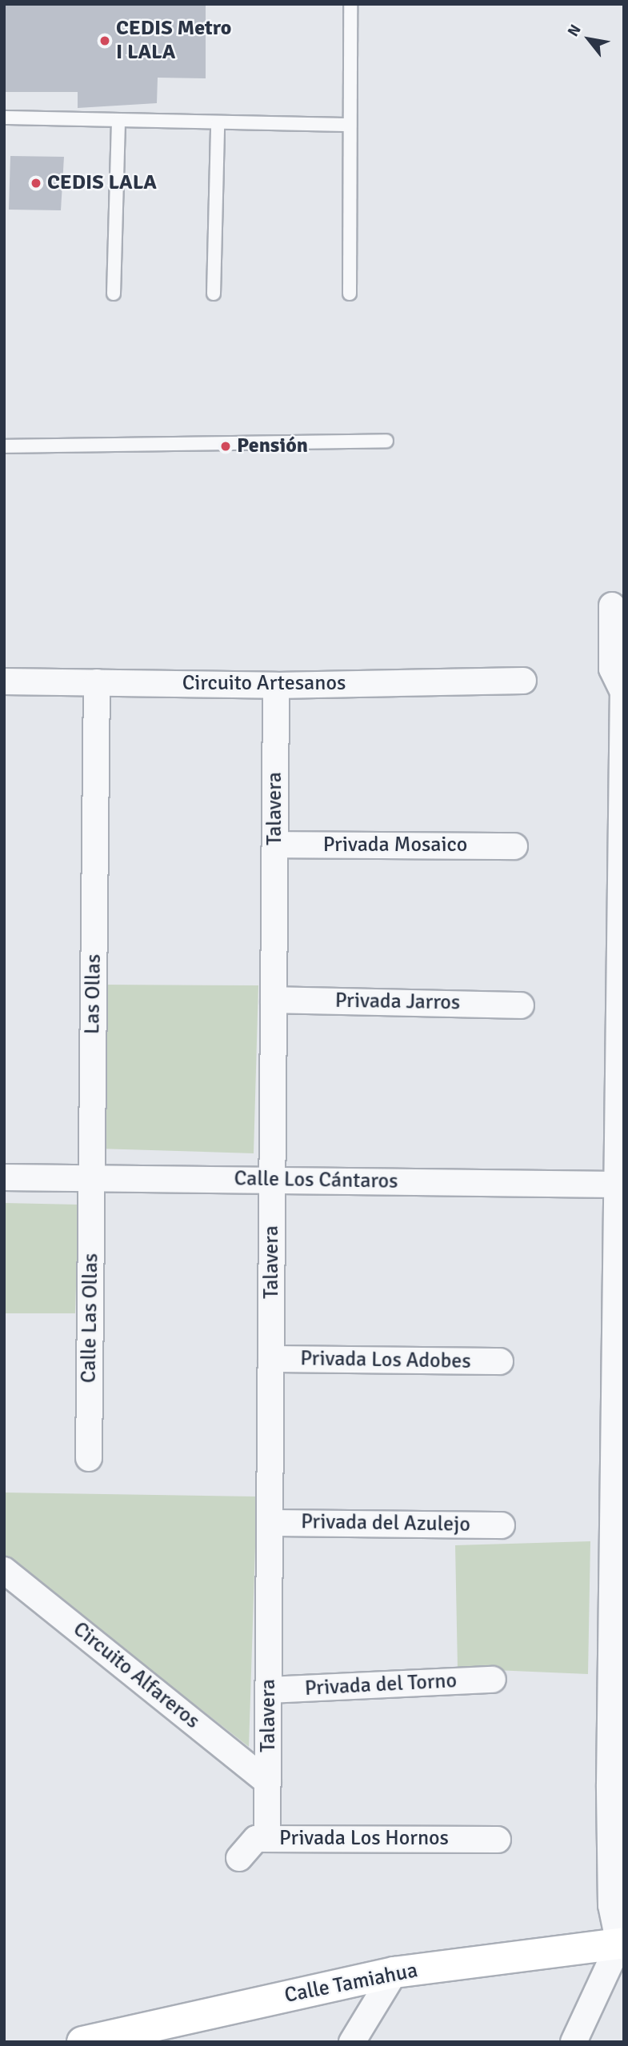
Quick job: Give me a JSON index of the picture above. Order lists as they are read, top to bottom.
{
  "streets": {
    "street": [
      "Circuito Artesanos",
      "Talavera",
      "Privada Mosaico",
      "Las Ollas",
      "Privada Jarros",
      "Calle Los Cántaros",
      "Calle Las Ollas",
      "Privada Los Adobes",
      "Privada del Azulejo",
      "Circuito Alfareros",
      "Privada del Torno",
      "Privada Los Hornos",
      "Calle Tamiahua"
    ]
  },
  "crossings": [
    ["Circuito Artesanos", "Talavera"],
    ["Circuito Artesanos", "Las Ollas"],
    ["Talavera", "Privada Mosaico"],
    ["Talavera", "Privada Jarros"],
    ["Talavera", "Calle Los Cántaros"],
    ["Talavera", "Privada Los Adobes"],
    ["Talavera", "Privada del Azulejo"],
    ["Talavera", "Circuito Alfareros"],
    ["Talavera", "Privada del Torno"],
    ["Talavera", "Privada Los Hornos"],
    ["Las Ollas", "Calle Los Cántaros"],
    ["Las Ollas", "Calle Las Ollas"],
    ["Calle Los Cántaros", "Calle Las Ollas"]
  ],
  "places": ["CEDIS Metro I LALA", "CEDIS LALA", "Pensión"],
  "north": "top left"
}
